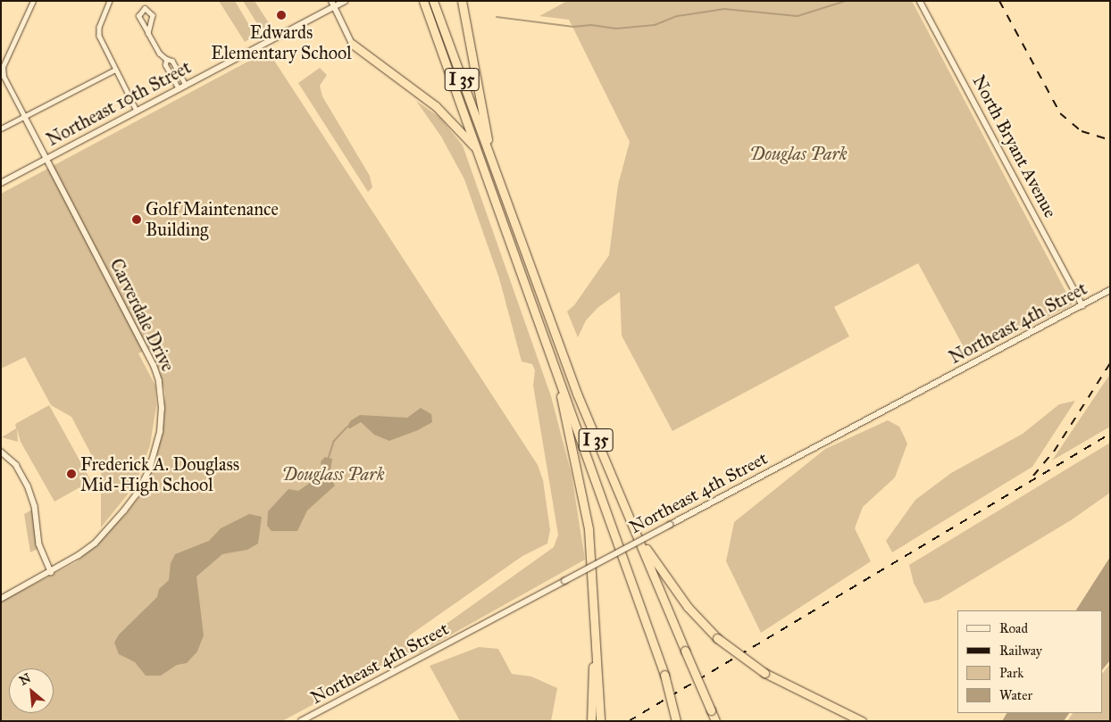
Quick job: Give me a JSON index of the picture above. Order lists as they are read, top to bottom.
{
  "streets": {
    "highway": ["I 35"],
    "main road": ["Northeast 10th Street"],
    "street": ["North Bryant Avenue", "Carverdale Drive", "Northeast 4th Street"]
  },
  "crossings": [
    ["Northeast 10th Street", "Carverdale Drive"],
    ["North Bryant Avenue", "Northeast 4th Street"]
  ],
  "parks": ["Douglas Park", "Douglass Park"],
  "places": ["Edwards Elementary School", "Golf Maintenance Building", "Frederick A. Douglass Mid-High School"],
  "legend": [
    "Road",
    "Railway",
    "Park",
    "Water"
  ],
  "north": "top left"
}
